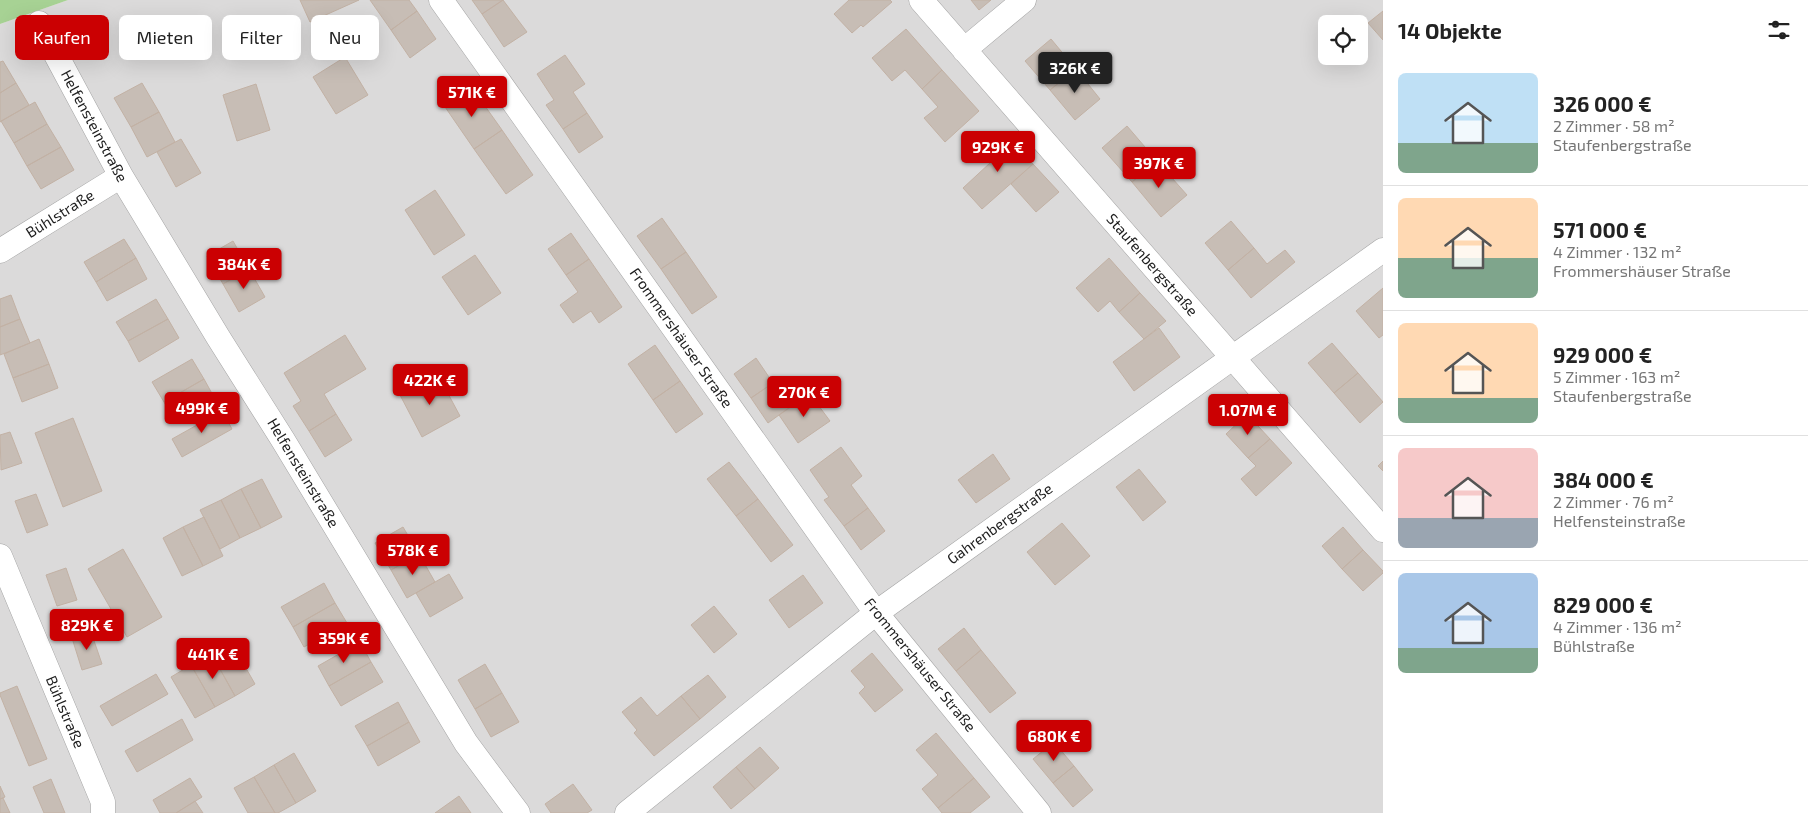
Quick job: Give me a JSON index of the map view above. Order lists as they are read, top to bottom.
{
  "streets": {
    "street": [
      "Helfensteinstraße",
      "Bühlstraße",
      "Staufenbergstraße",
      "Frommershäuser Straße",
      "Gahrenbergstraße"
    ]
  },
  "crossings": [
    ["Helfensteinstraße", "Bühlstraße"],
    ["Staufenbergstraße", "Gahrenbergstraße"],
    ["Frommershäuser Straße", "Gahrenbergstraße"]
  ],
  "page": {
    "heading": "14 Objekte",
    "chip": [
      "Kaufen",
      "Mieten",
      "Filter",
      "Neu"
    ],
    "price": [
      "326K €",
      "571K €",
      "929K €",
      "397K €",
      "384K €",
      "422K €",
      "270K €",
      "499K €",
      "1.07M €",
      "578K €",
      "829K €",
      "359K €",
      "441K €",
      "680K €"
    ],
    "list": [
      {
        "name": "326 000 €",
        "note": "2 Zimmer · 58 m² · Staufenbergstraße"
      },
      {
        "name": "571 000 €",
        "note": "4 Zimmer · 132 m² · Frommershäuser Straße"
      },
      {
        "name": "929 000 €",
        "note": "5 Zimmer · 163 m² · Staufenbergstraße"
      },
      {
        "name": "384 000 €",
        "note": "2 Zimmer · 76 m² · Helfensteinstraße"
      },
      {
        "name": "829 000 €",
        "note": "4 Zimmer · 136 m² · Bühlstraße"
      }
    ]
  }
}
